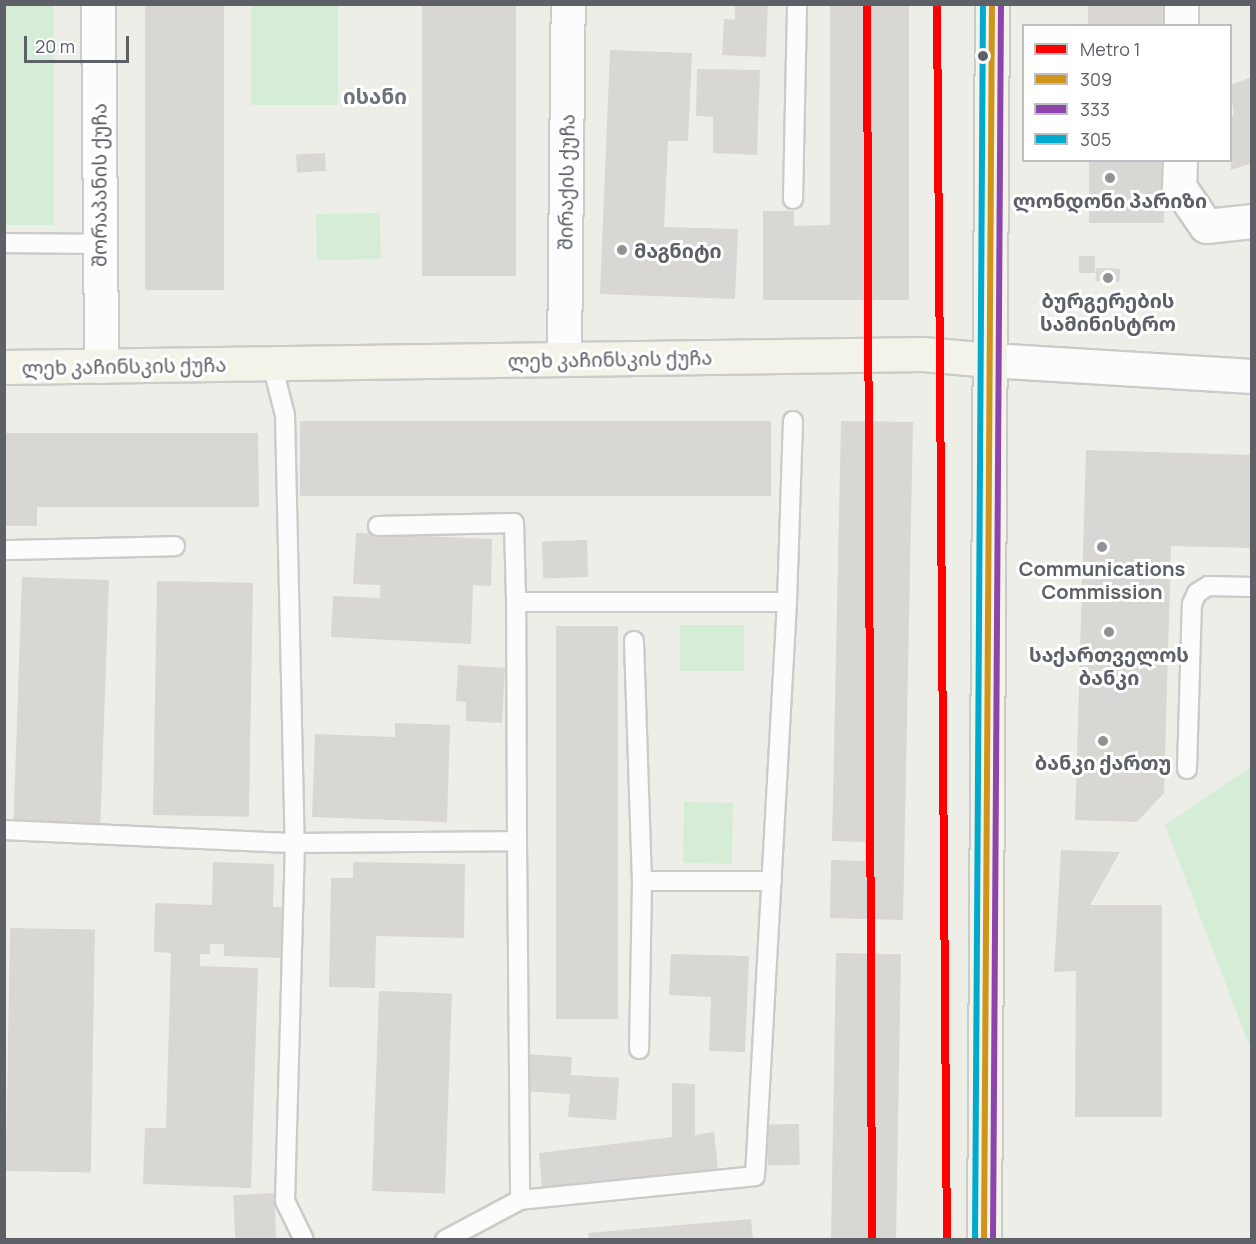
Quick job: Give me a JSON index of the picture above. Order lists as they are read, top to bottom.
{
  "streets": {
    "main road": ["ლეხ კაჩინსკის ქუჩა"],
    "street": ["შირაქის ქუჩა", "შორაპანის ქუჩა"]
  },
  "crossings": [
    ["შირაქის ქუჩა", "ლეხ კაჩინსკის ქუჩა"],
    ["შორაპანის ქუჩა", "ლეხ კაჩინსკის ქუჩა"]
  ],
  "districts": ["ისანი"],
  "places": [
    "ლონდონი პარიზი",
    "მაგნიტი",
    "ბურგერების სამინისტრო",
    "Communications Commission",
    "საქართველოს ბანკი",
    "ბანკი ქართუ"
  ],
  "lines": [
    "metro line 1",
    "transit line 309",
    "transit line 333",
    "transit line 305"
  ],
  "legend": [
    "Metro 1",
    "309",
    "333",
    "305"
  ],
  "scale_bar": "20 m"
}
